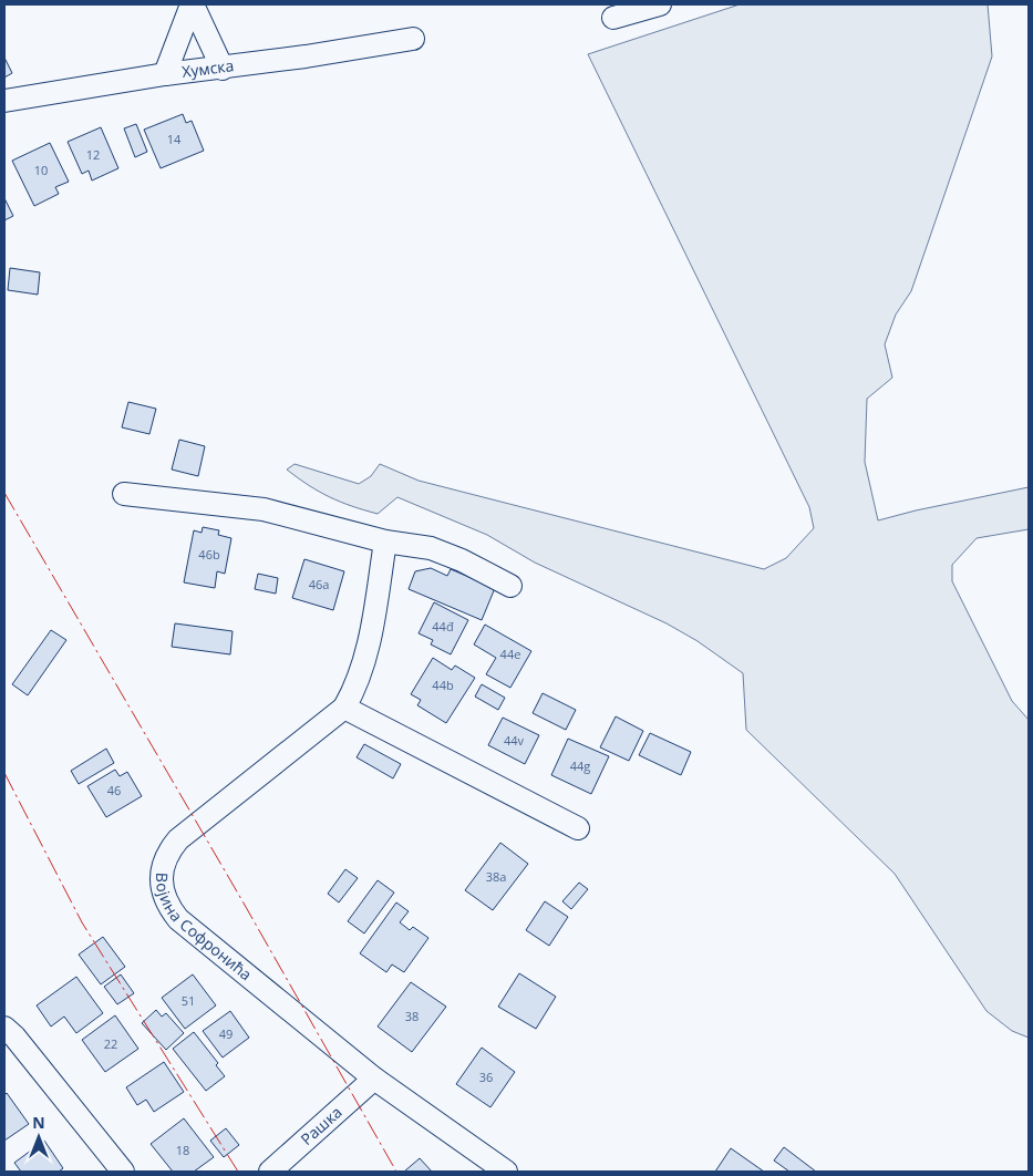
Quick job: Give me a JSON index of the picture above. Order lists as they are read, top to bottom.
{
  "streets": {
    "street": ["Хумска", "Војина Софронића", "Рашка"]
  },
  "crossings": [
    ["Војина Софронића", "Рашка"]
  ],
  "house_numbers": [
    "14",
    "12",
    "10",
    "46b",
    "46a",
    "44đ",
    "44e",
    "44b",
    "44v",
    "44g",
    "46",
    "38a",
    "51",
    "38",
    "49",
    "22",
    "36",
    "18"
  ],
  "north": "top"
}
